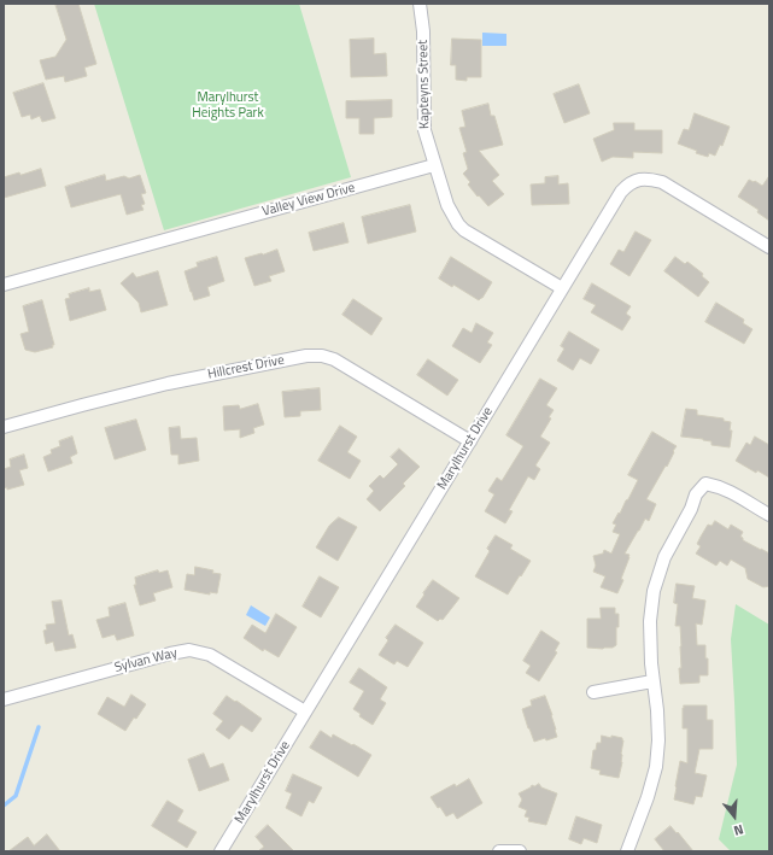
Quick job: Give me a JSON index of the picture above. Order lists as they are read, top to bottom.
{
  "streets": {
    "street": [
      "Kapteyns Street",
      "Valley View Drive",
      "Hillcrest Drive",
      "Marylhurst Drive",
      "Sylvan Way"
    ]
  },
  "crossings": [
    ["Kapteyns Street", "Valley View Drive"],
    ["Hillcrest Drive", "Marylhurst Drive"],
    ["Marylhurst Drive", "Sylvan Way"]
  ],
  "parks": ["Marylhurst Heights Park"],
  "north": "bottom"
}
